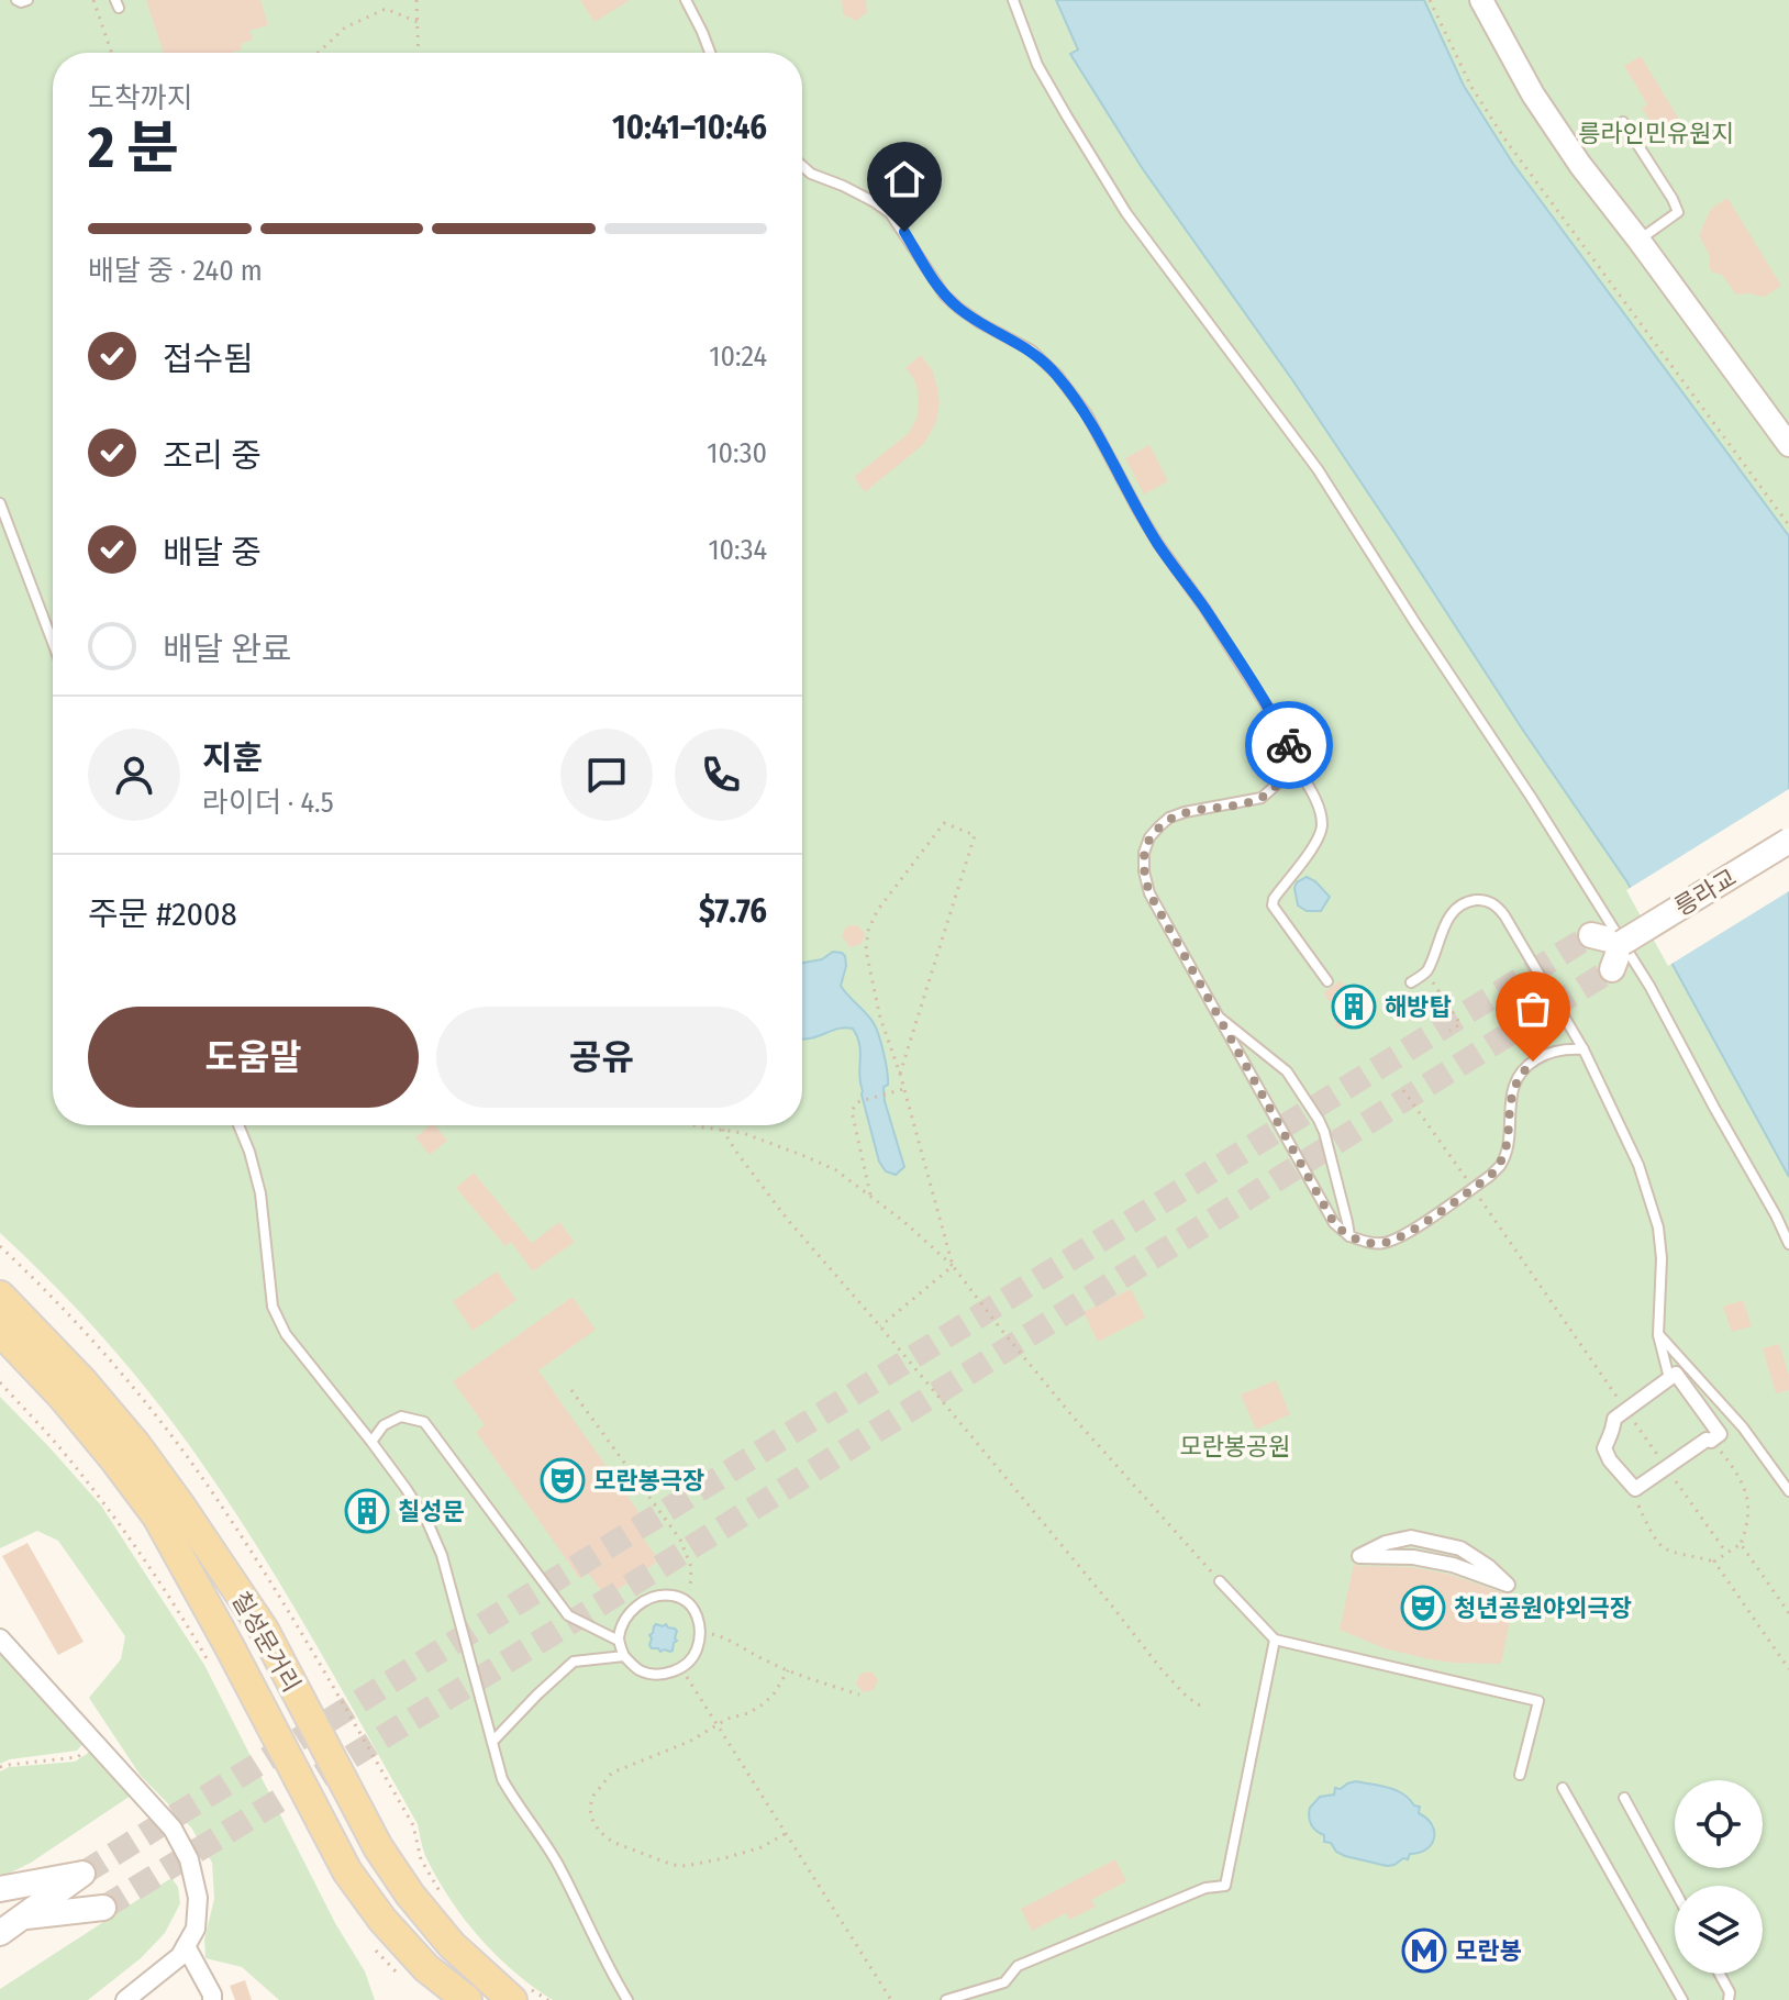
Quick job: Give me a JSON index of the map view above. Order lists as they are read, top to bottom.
{
  "streets": {
    "main road": ["릉라교", "칠성문거리"]
  },
  "parks": ["릉라인민유원지", "모란봉공원"],
  "places": {
    "building": ["해방탑", "칠성문"],
    "theatre": ["모란봉극장", "청년공원야외극장"],
    "metro station": ["모란봉"]
  },
  "page": {
    "heading": ["2 분", "도착까지", "10:41–10:46"],
    "panel": [
      "지훈",
      "라이더 · 4.5",
      "주문 #2008",
      "$7.76"
    ],
    "bar": "배달 중 · 240 m",
    "list": [
      ["접수됨", "10:24"],
      ["조리 중", "10:30"],
      ["배달 중", "10:34"],
      "배달 완료"
    ],
    "buttons": ["도움말", "공유"]
  }
}
